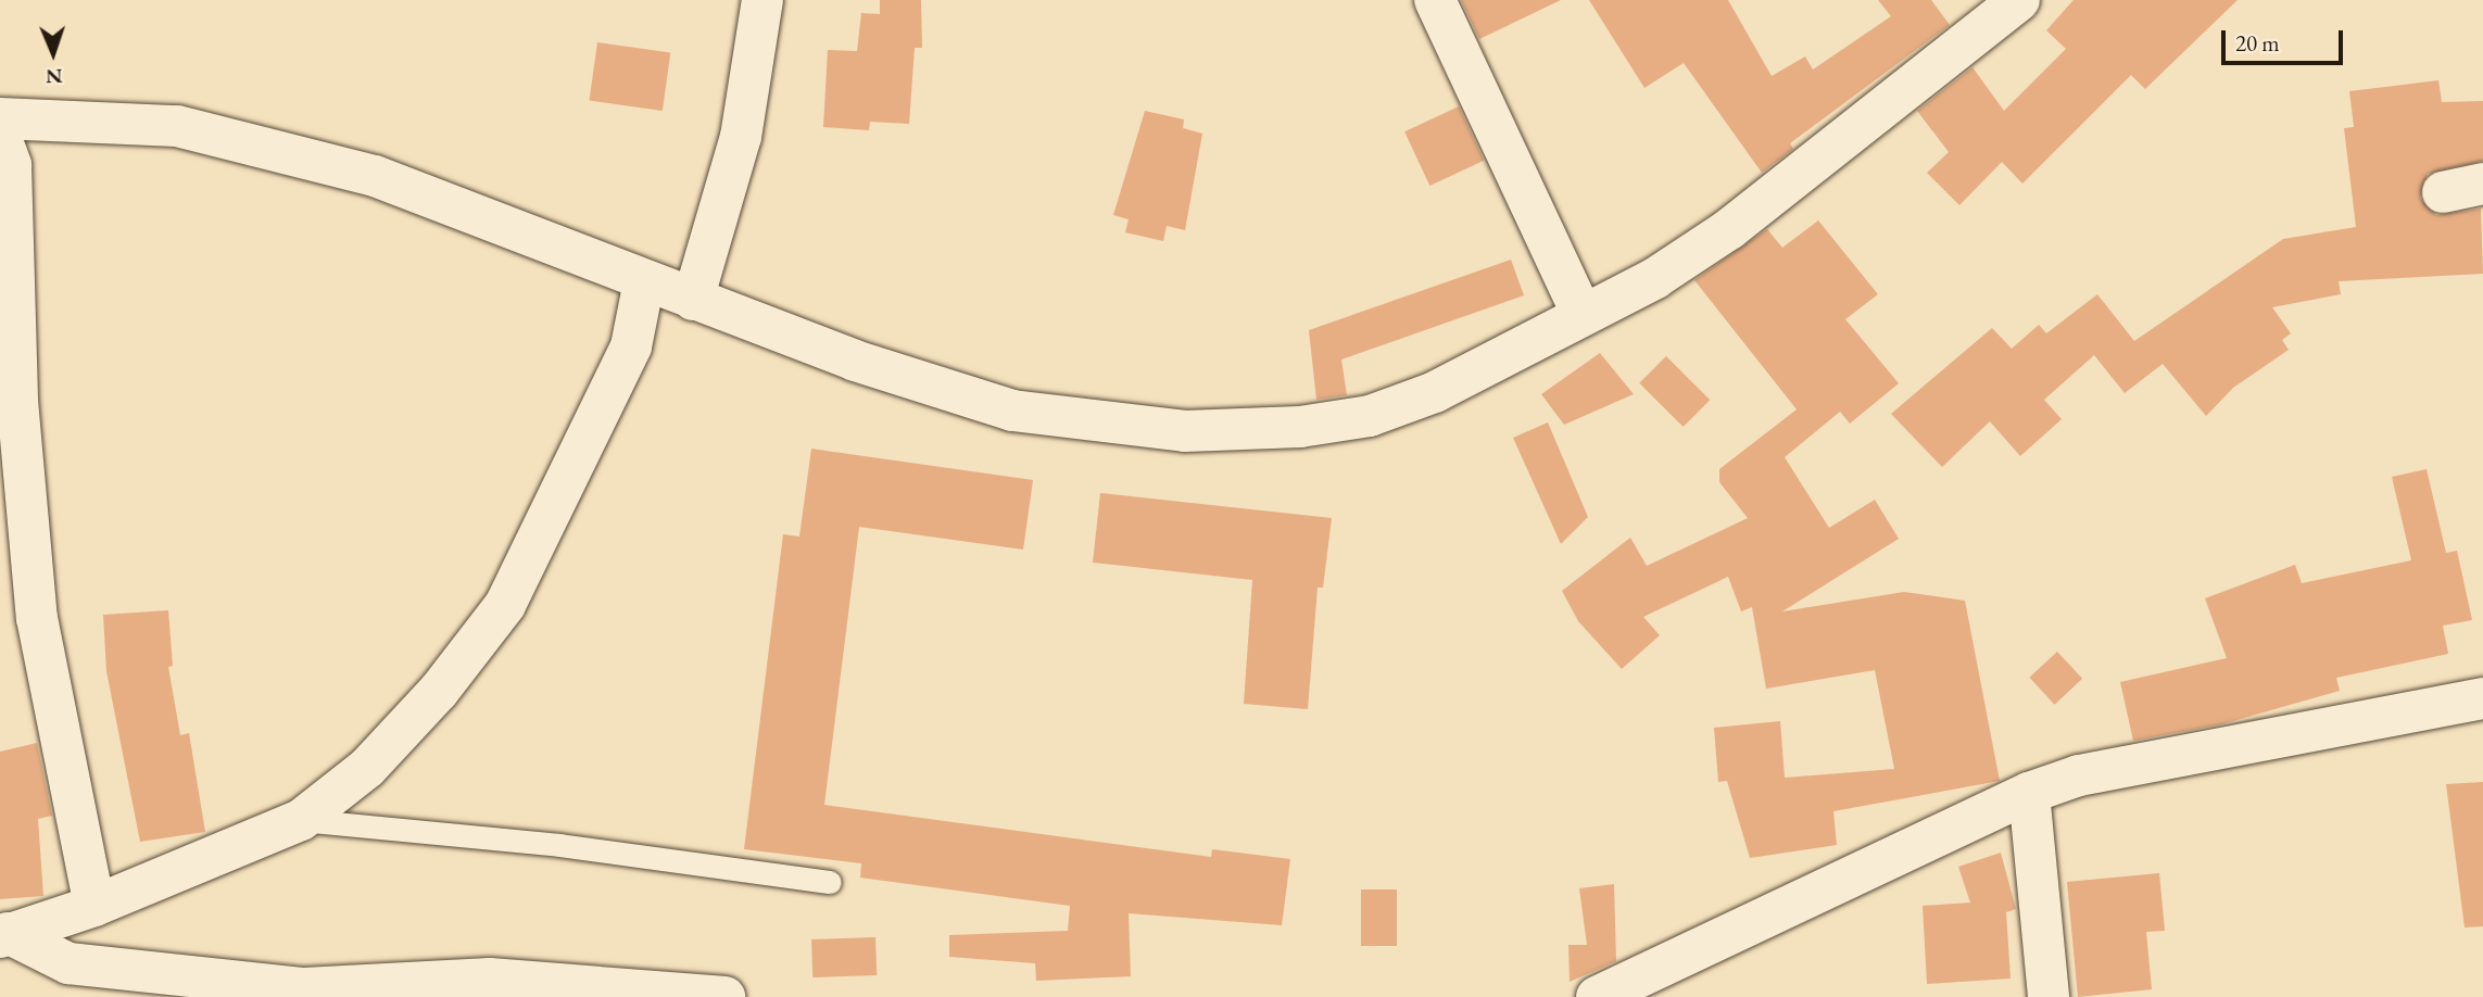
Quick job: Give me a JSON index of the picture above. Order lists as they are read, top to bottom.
{
  "scale_bar": "20 m",
  "north": "bottom"
}
